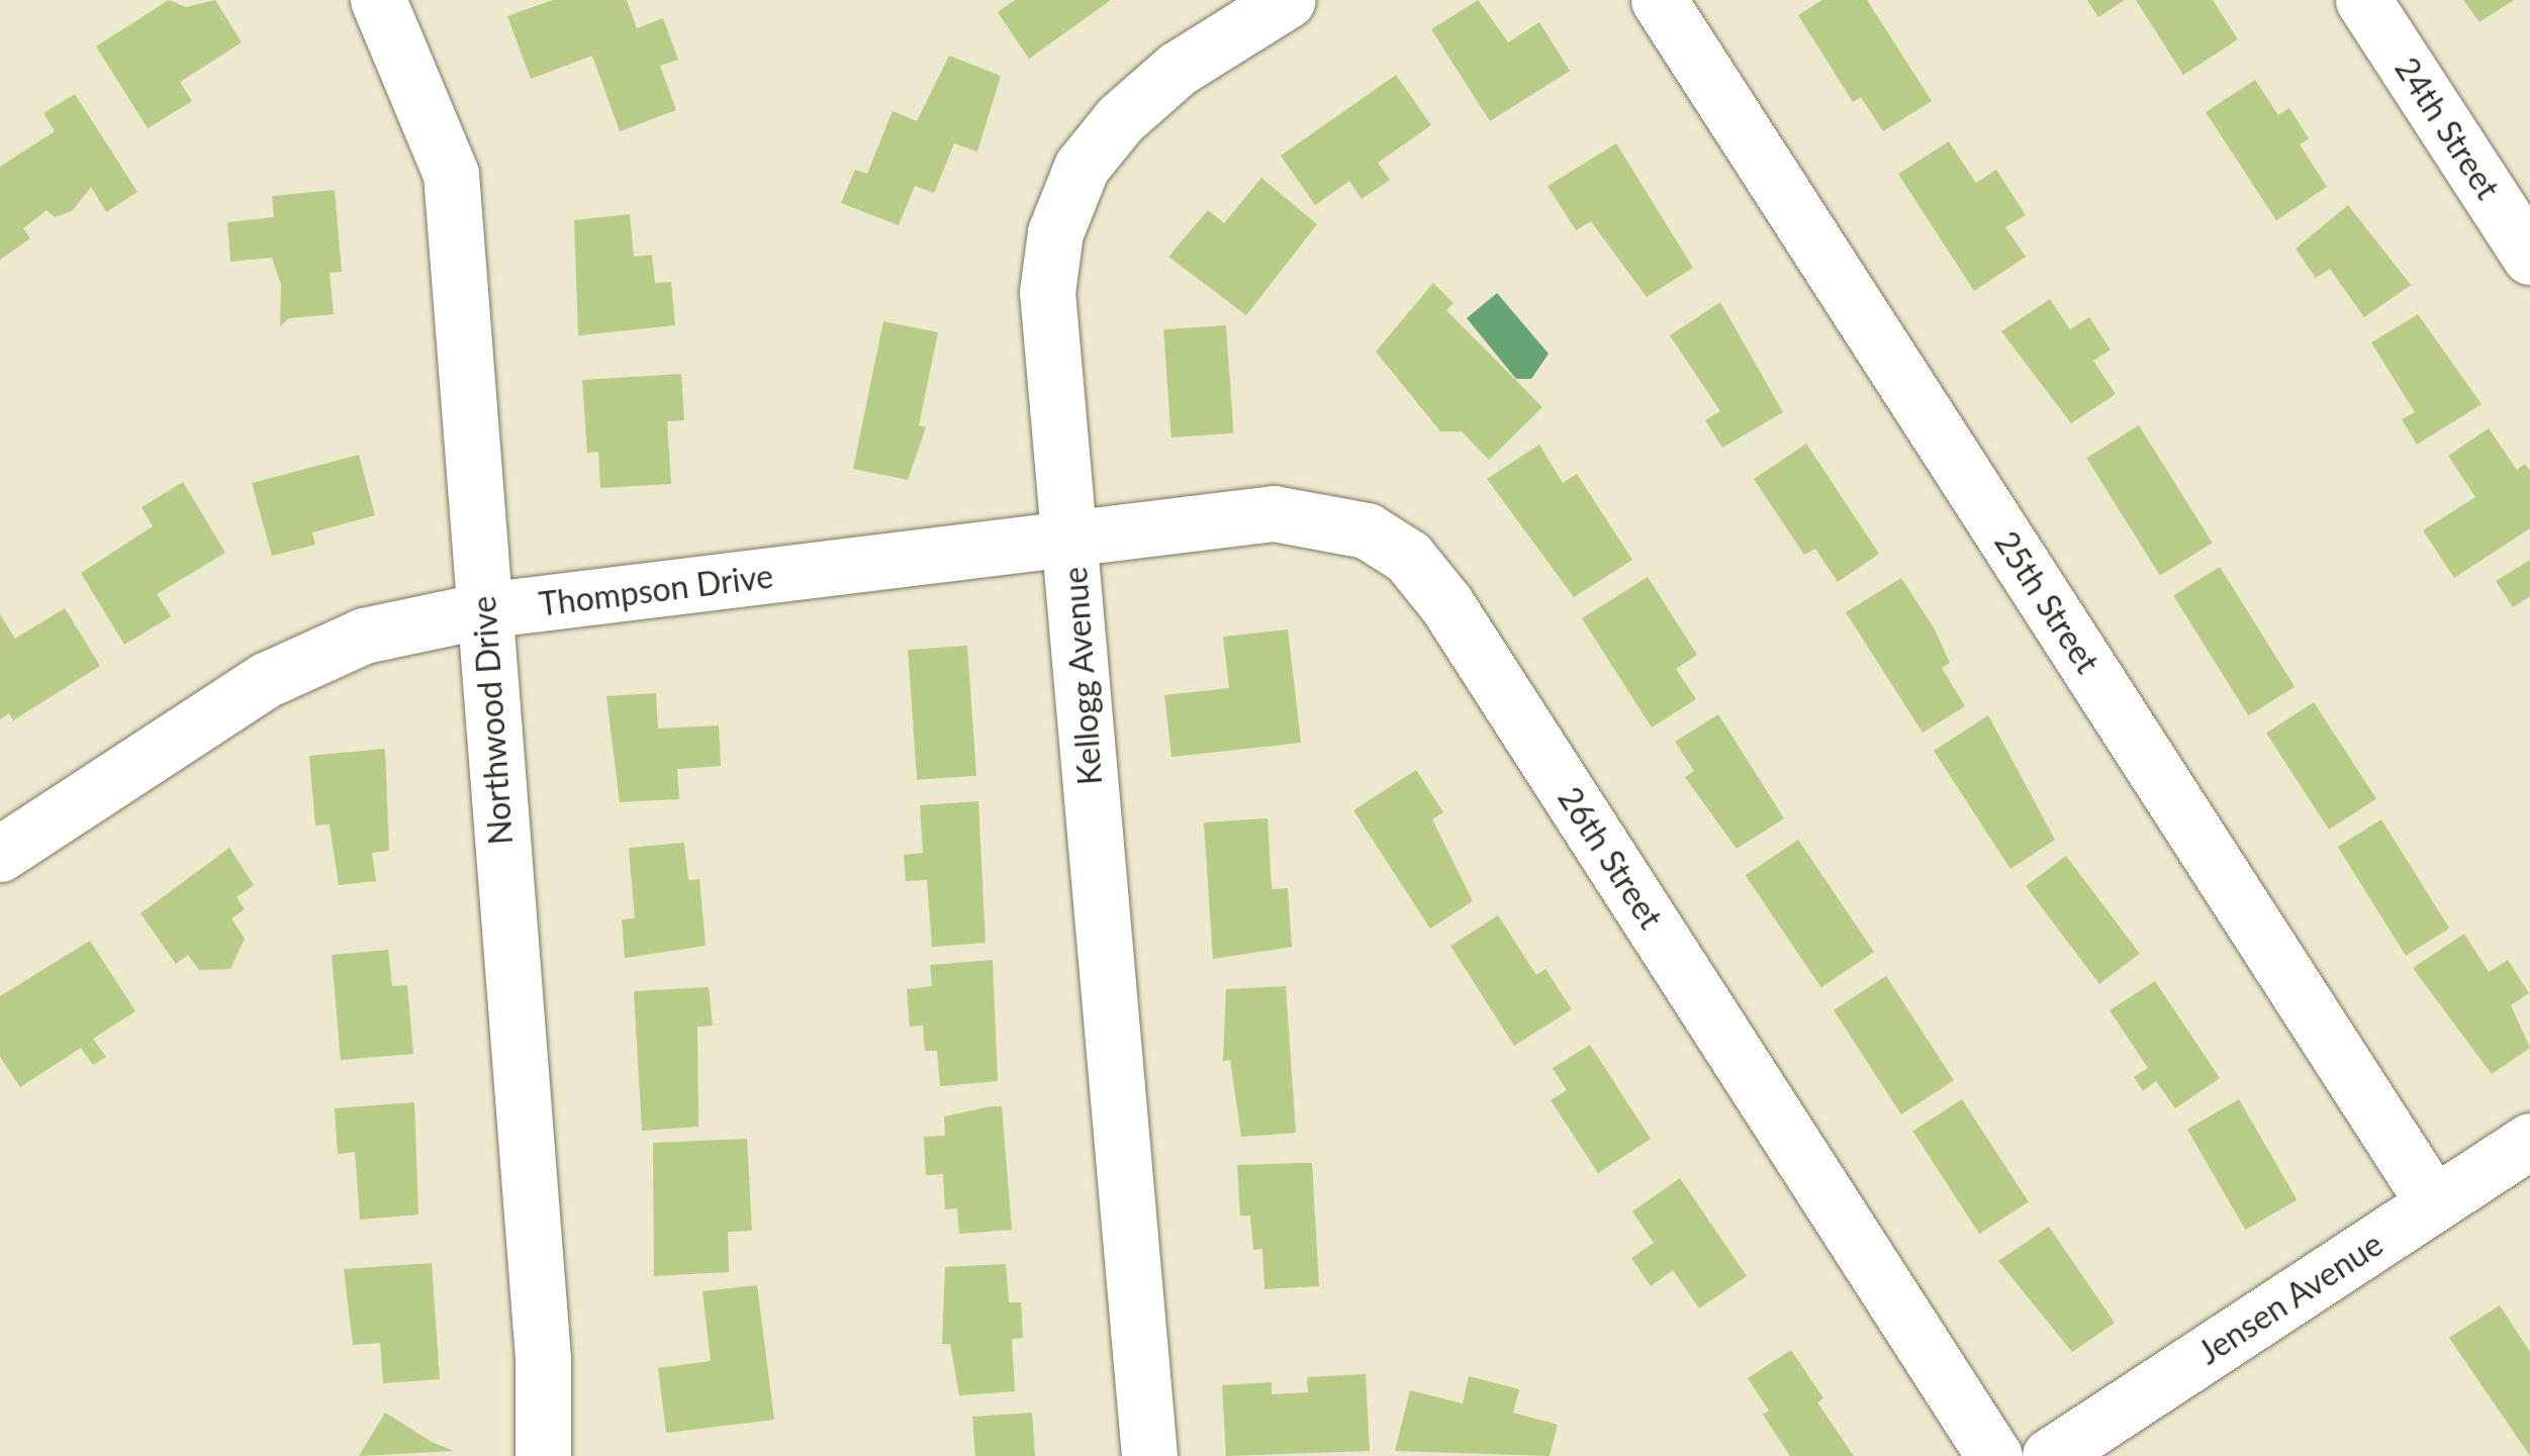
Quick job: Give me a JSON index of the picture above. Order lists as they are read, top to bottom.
{
  "streets": {
    "street": [
      "24th Street",
      "Thompson Drive",
      "25th Street",
      "Kellogg Avenue",
      "Northwood Drive",
      "26th Street",
      "Jensen Avenue"
    ]
  },
  "crossings": [
    ["Thompson Drive", "Kellogg Avenue"],
    ["Thompson Drive", "Northwood Drive"],
    ["Thompson Drive", "26th Street"],
    ["25th Street", "Jensen Avenue"],
    ["Kellogg Avenue", "26th Street"]
  ]
}
